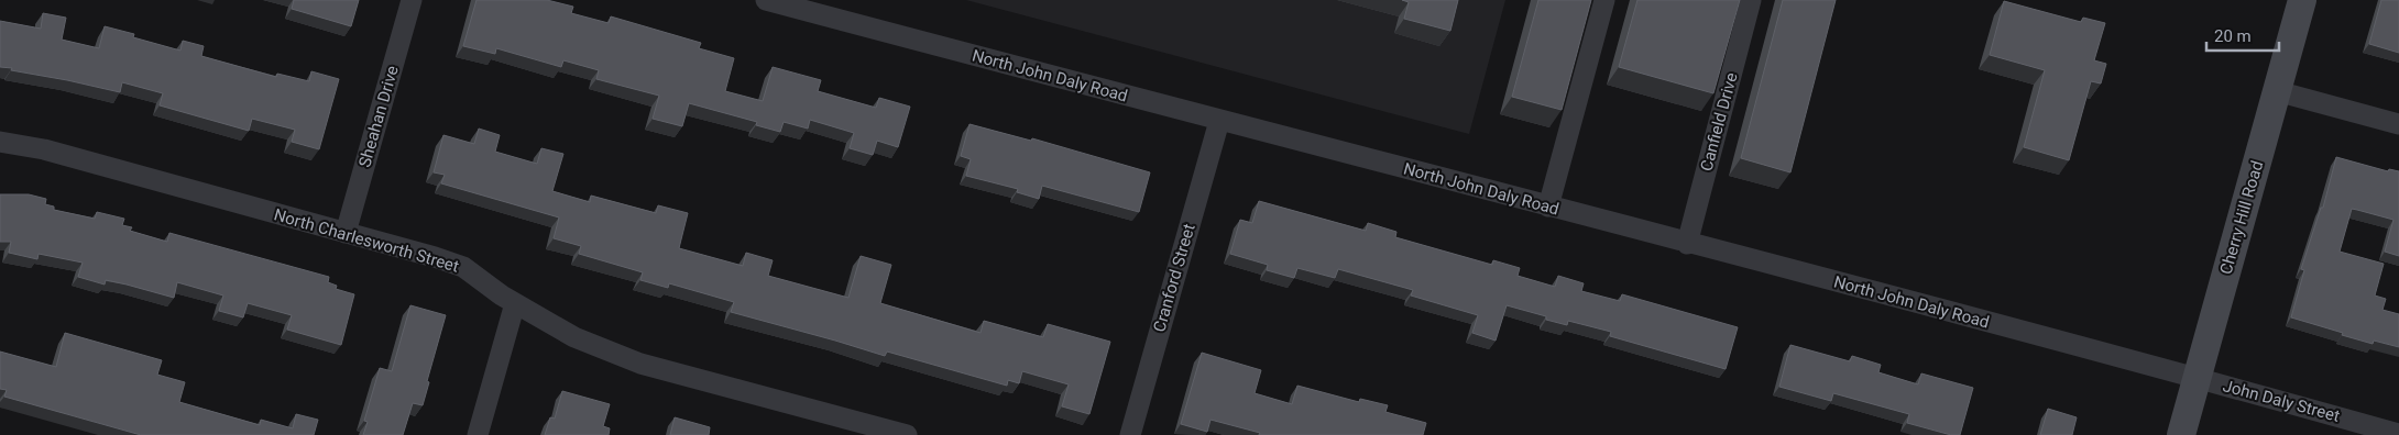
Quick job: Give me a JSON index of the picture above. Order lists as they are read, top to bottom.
{
  "streets": {
    "main road": ["Cherry Hill Road"],
    "street": [
      "North John Daly Road",
      "Sheahan Drive",
      "Canfield Drive",
      "North Charlesworth Street",
      "Cranford Street",
      "John Daly Street"
    ]
  },
  "crossings": [
    ["North John Daly Road", "Canfield Drive"],
    ["North John Daly Road", "Cherry Hill Road"],
    ["North John Daly Road", "Cranford Street"],
    ["North John Daly Road", "John Daly Street"],
    ["Sheahan Drive", "North Charlesworth Street"],
    ["Cherry Hill Road", "John Daly Street"]
  ],
  "scale_bar": "20 m"
}
